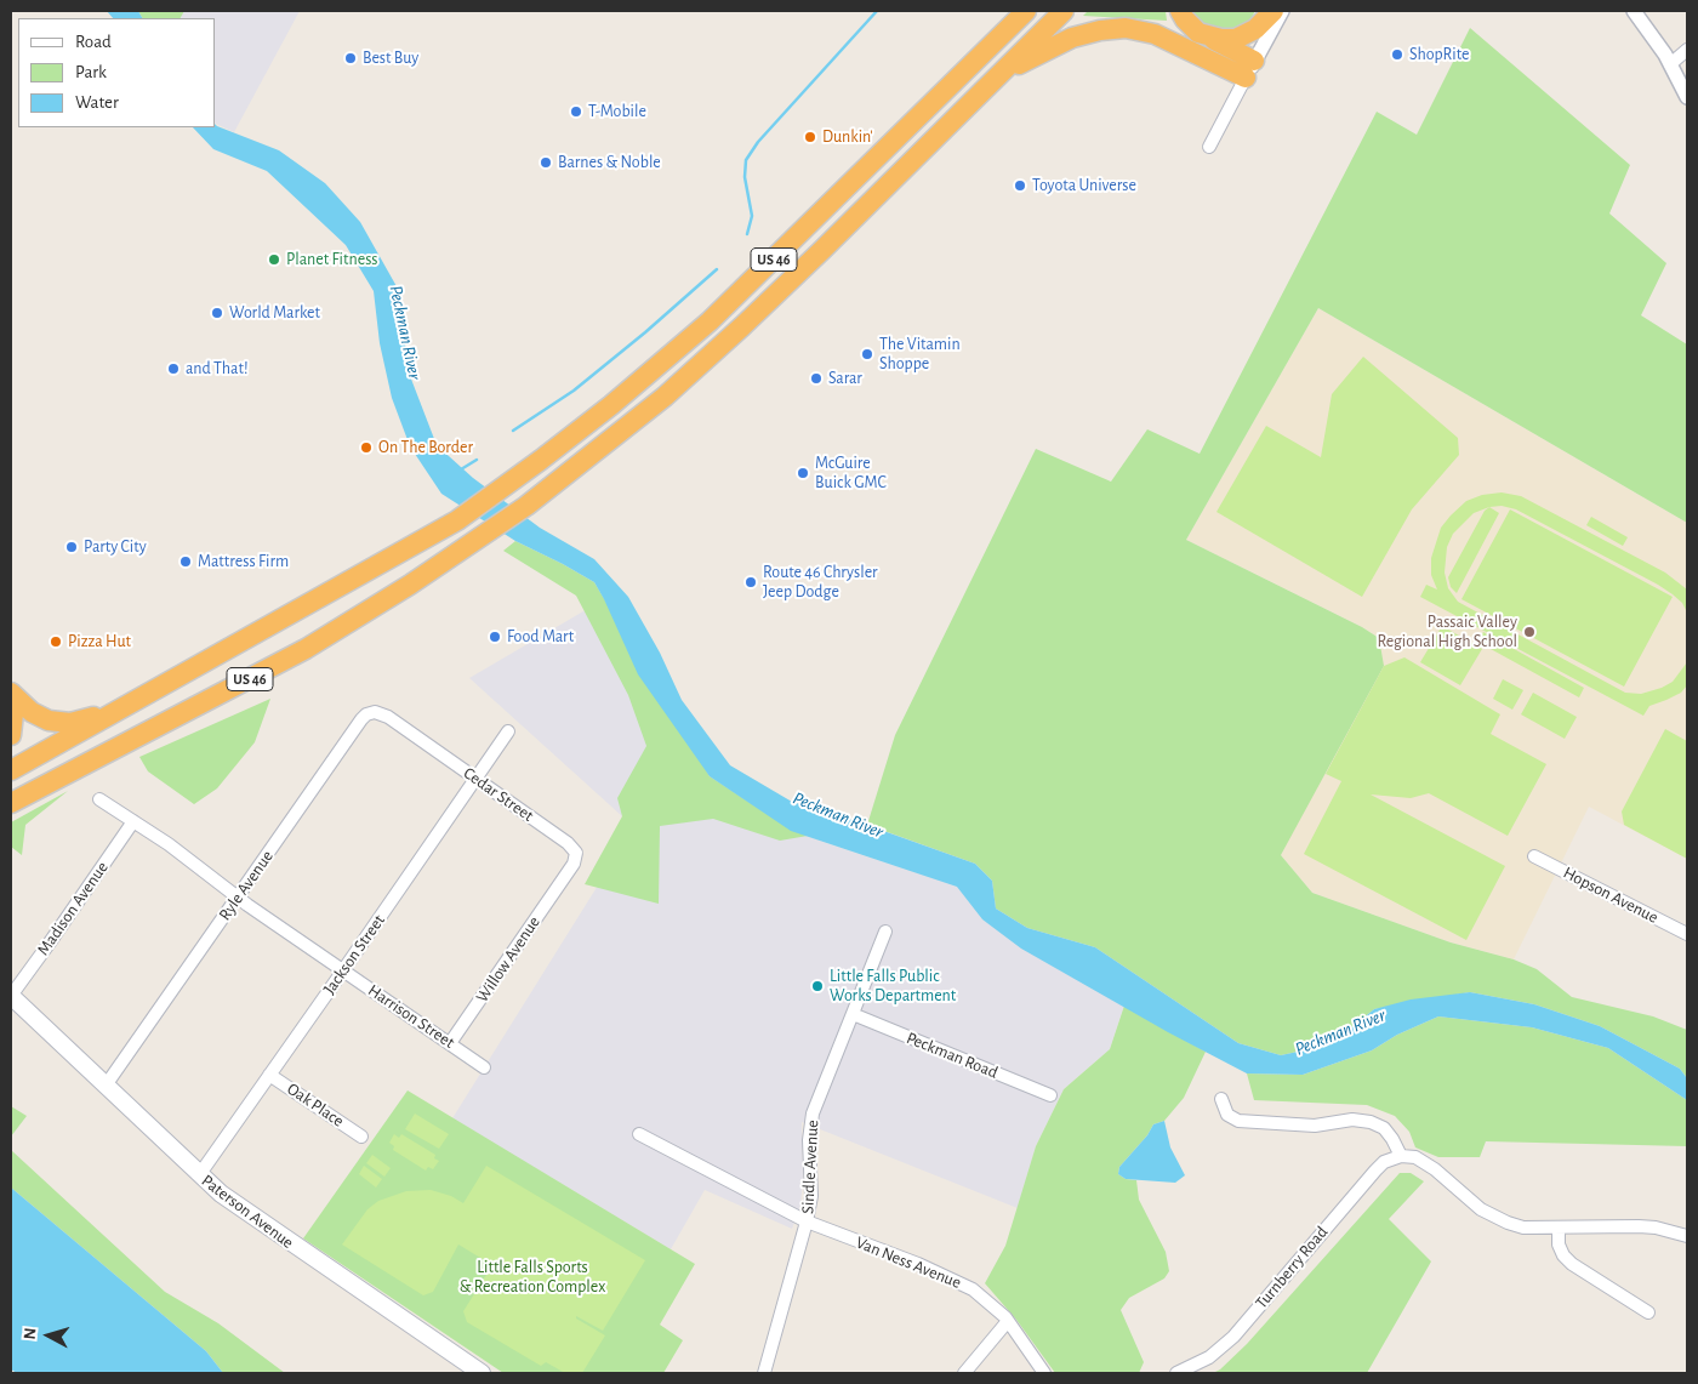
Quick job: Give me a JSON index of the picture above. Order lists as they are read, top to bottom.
{
  "streets": {
    "highway": ["US 46"],
    "main road": ["Paterson Avenue"],
    "street": [
      "Cedar Street",
      "Ryle Avenue",
      "Hopson Avenue",
      "Madison Avenue",
      "Jackson Street",
      "Willow Avenue",
      "Harrison Street",
      "Peckman Road",
      "Oak Place",
      "Sindle Avenue",
      "Van Ness Avenue",
      "Turnberry Road"
    ]
  },
  "crossings": [
    ["Cedar Street", "Ryle Avenue"],
    ["Cedar Street", "Jackson Street"],
    ["Cedar Street", "Willow Avenue"],
    ["Ryle Avenue", "Harrison Street"],
    ["Ryle Avenue", "Paterson Avenue"],
    ["Madison Avenue", "Harrison Street"],
    ["Madison Avenue", "Paterson Avenue"],
    ["Jackson Street", "Harrison Street"],
    ["Jackson Street", "Oak Place"],
    ["Jackson Street", "Paterson Avenue"],
    ["Willow Avenue", "Harrison Street"],
    ["Peckman Road", "Sindle Avenue"],
    ["Sindle Avenue", "Van Ness Avenue"]
  ],
  "water": ["Peckman River"],
  "parks": ["Little Falls Sports & Recreation Complex"],
  "places": [
    "ShopRite",
    "Best Buy",
    "T-Mobile",
    "Dunkin'",
    "Barnes & Noble",
    "Toyota Universe",
    "Planet Fitness",
    "World Market",
    "The Vitamin Shoppe",
    "and That!",
    "Sarar",
    "On The Border",
    "McGuire Buick GMC",
    "Party City",
    "Mattress Firm",
    "Route 46 Chrysler Jeep Dodge",
    "Passaic Valley Regional High School",
    "Food Mart",
    "Pizza Hut",
    "Little Falls Public Works Department"
  ],
  "legend": ["Road", "Park", "Water"],
  "north": "left"
}
